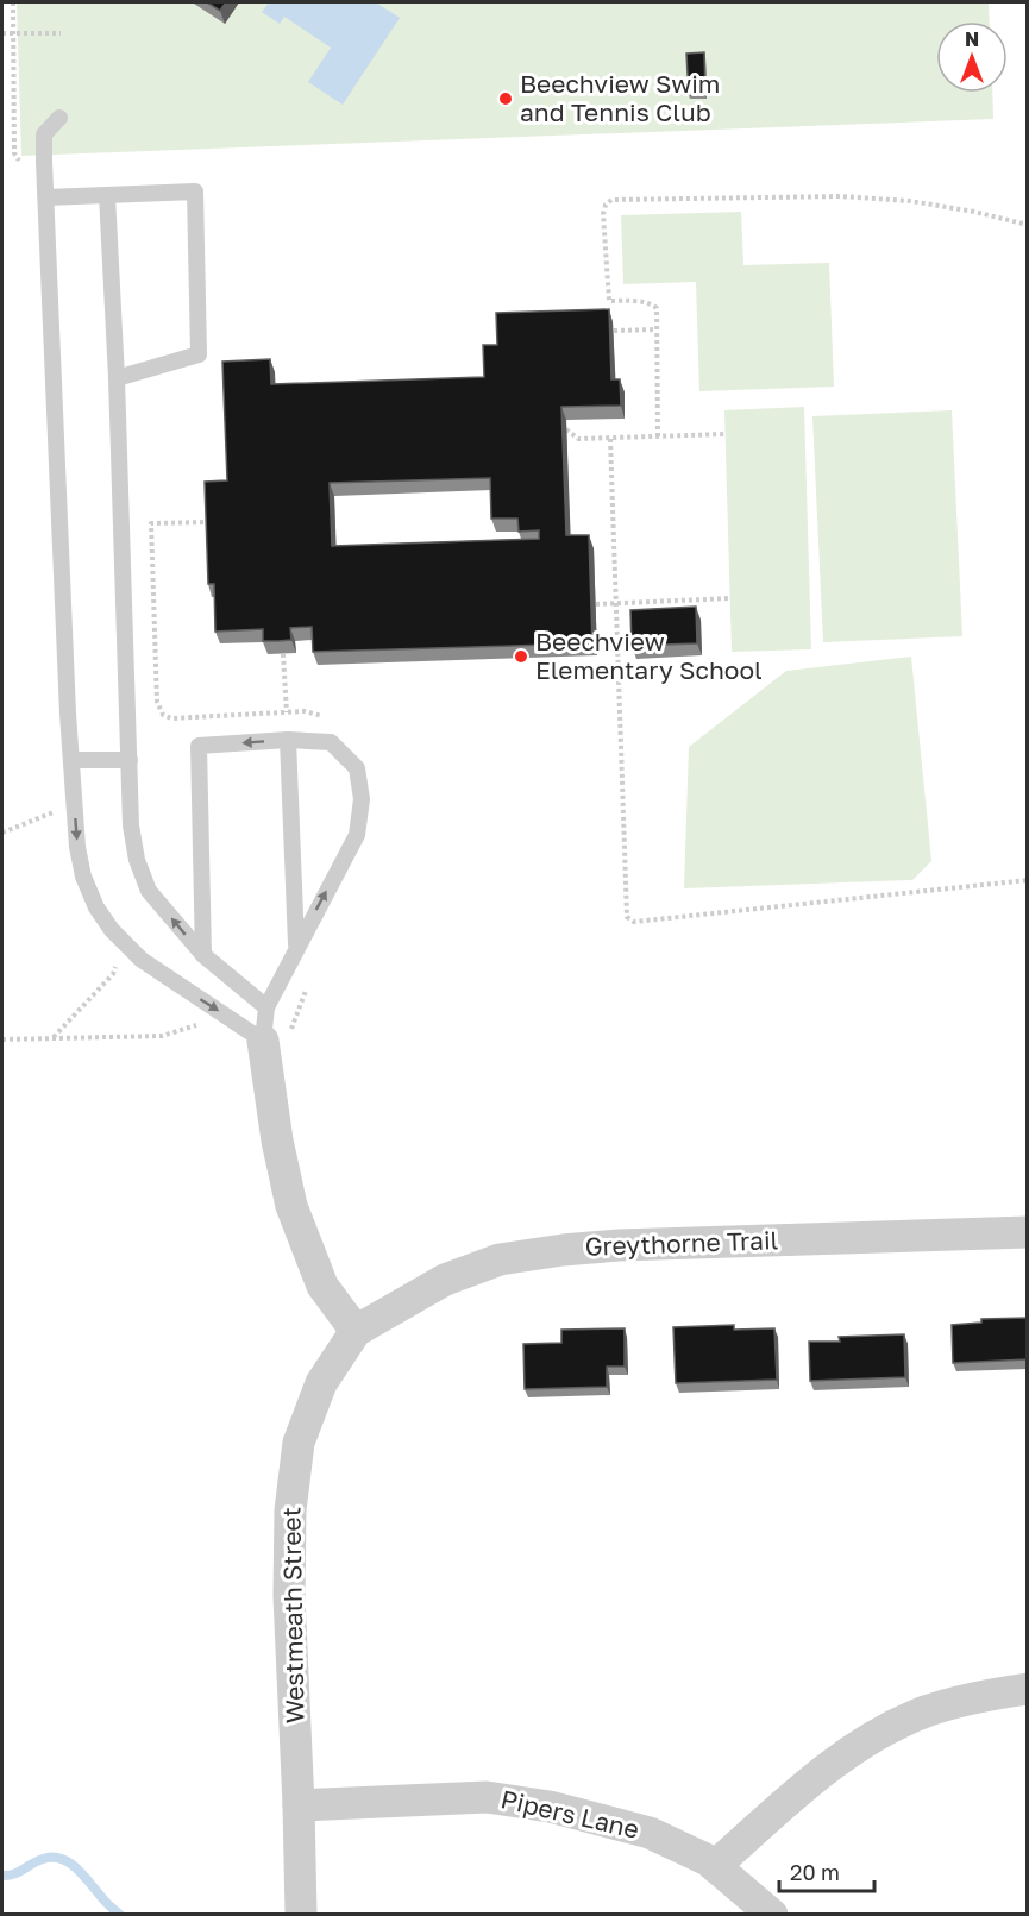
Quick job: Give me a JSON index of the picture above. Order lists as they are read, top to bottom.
{
  "streets": {
    "street": ["Greythorne Trail", "Westmeath Street", "Pipers Lane"]
  },
  "crossings": [
    ["Greythorne Trail", "Westmeath Street"],
    ["Westmeath Street", "Pipers Lane"]
  ],
  "places": ["Beechview Swim and Tennis Club", "Beechview Elementary School"],
  "scale_bar": "20 m",
  "north": "top"
}
